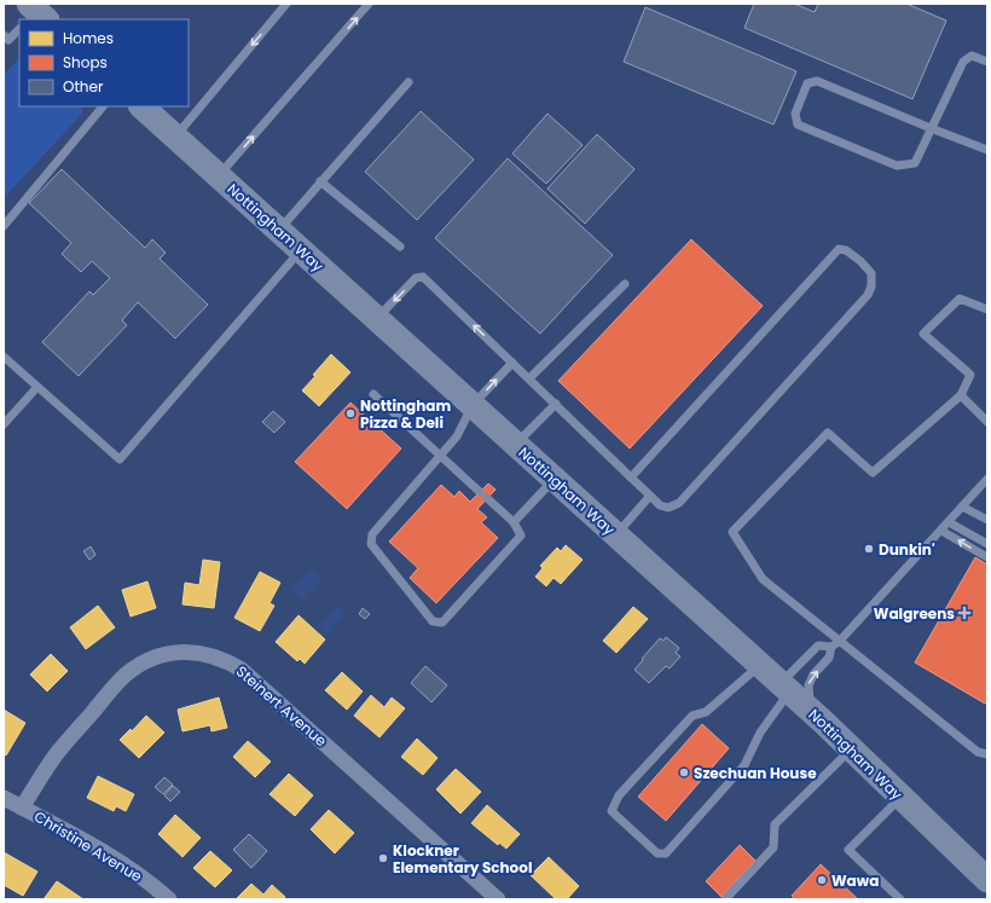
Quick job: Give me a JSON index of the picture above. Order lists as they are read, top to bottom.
{
  "streets": {
    "main road": ["Nottingham Way"],
    "street": ["Steinert Avenue", "Christine Avenue"]
  },
  "crossings": [
    ["Steinert Avenue", "Christine Avenue"]
  ],
  "places": {
    "other": [
      "Nottingham Pizza & Deli",
      "Dunkin'",
      "Szechuan House",
      "Klockner Elementary School",
      "Wawa"
    ],
    "health": ["Walgreens"]
  },
  "legend": ["Homes", "Shops", "Other"]
}
